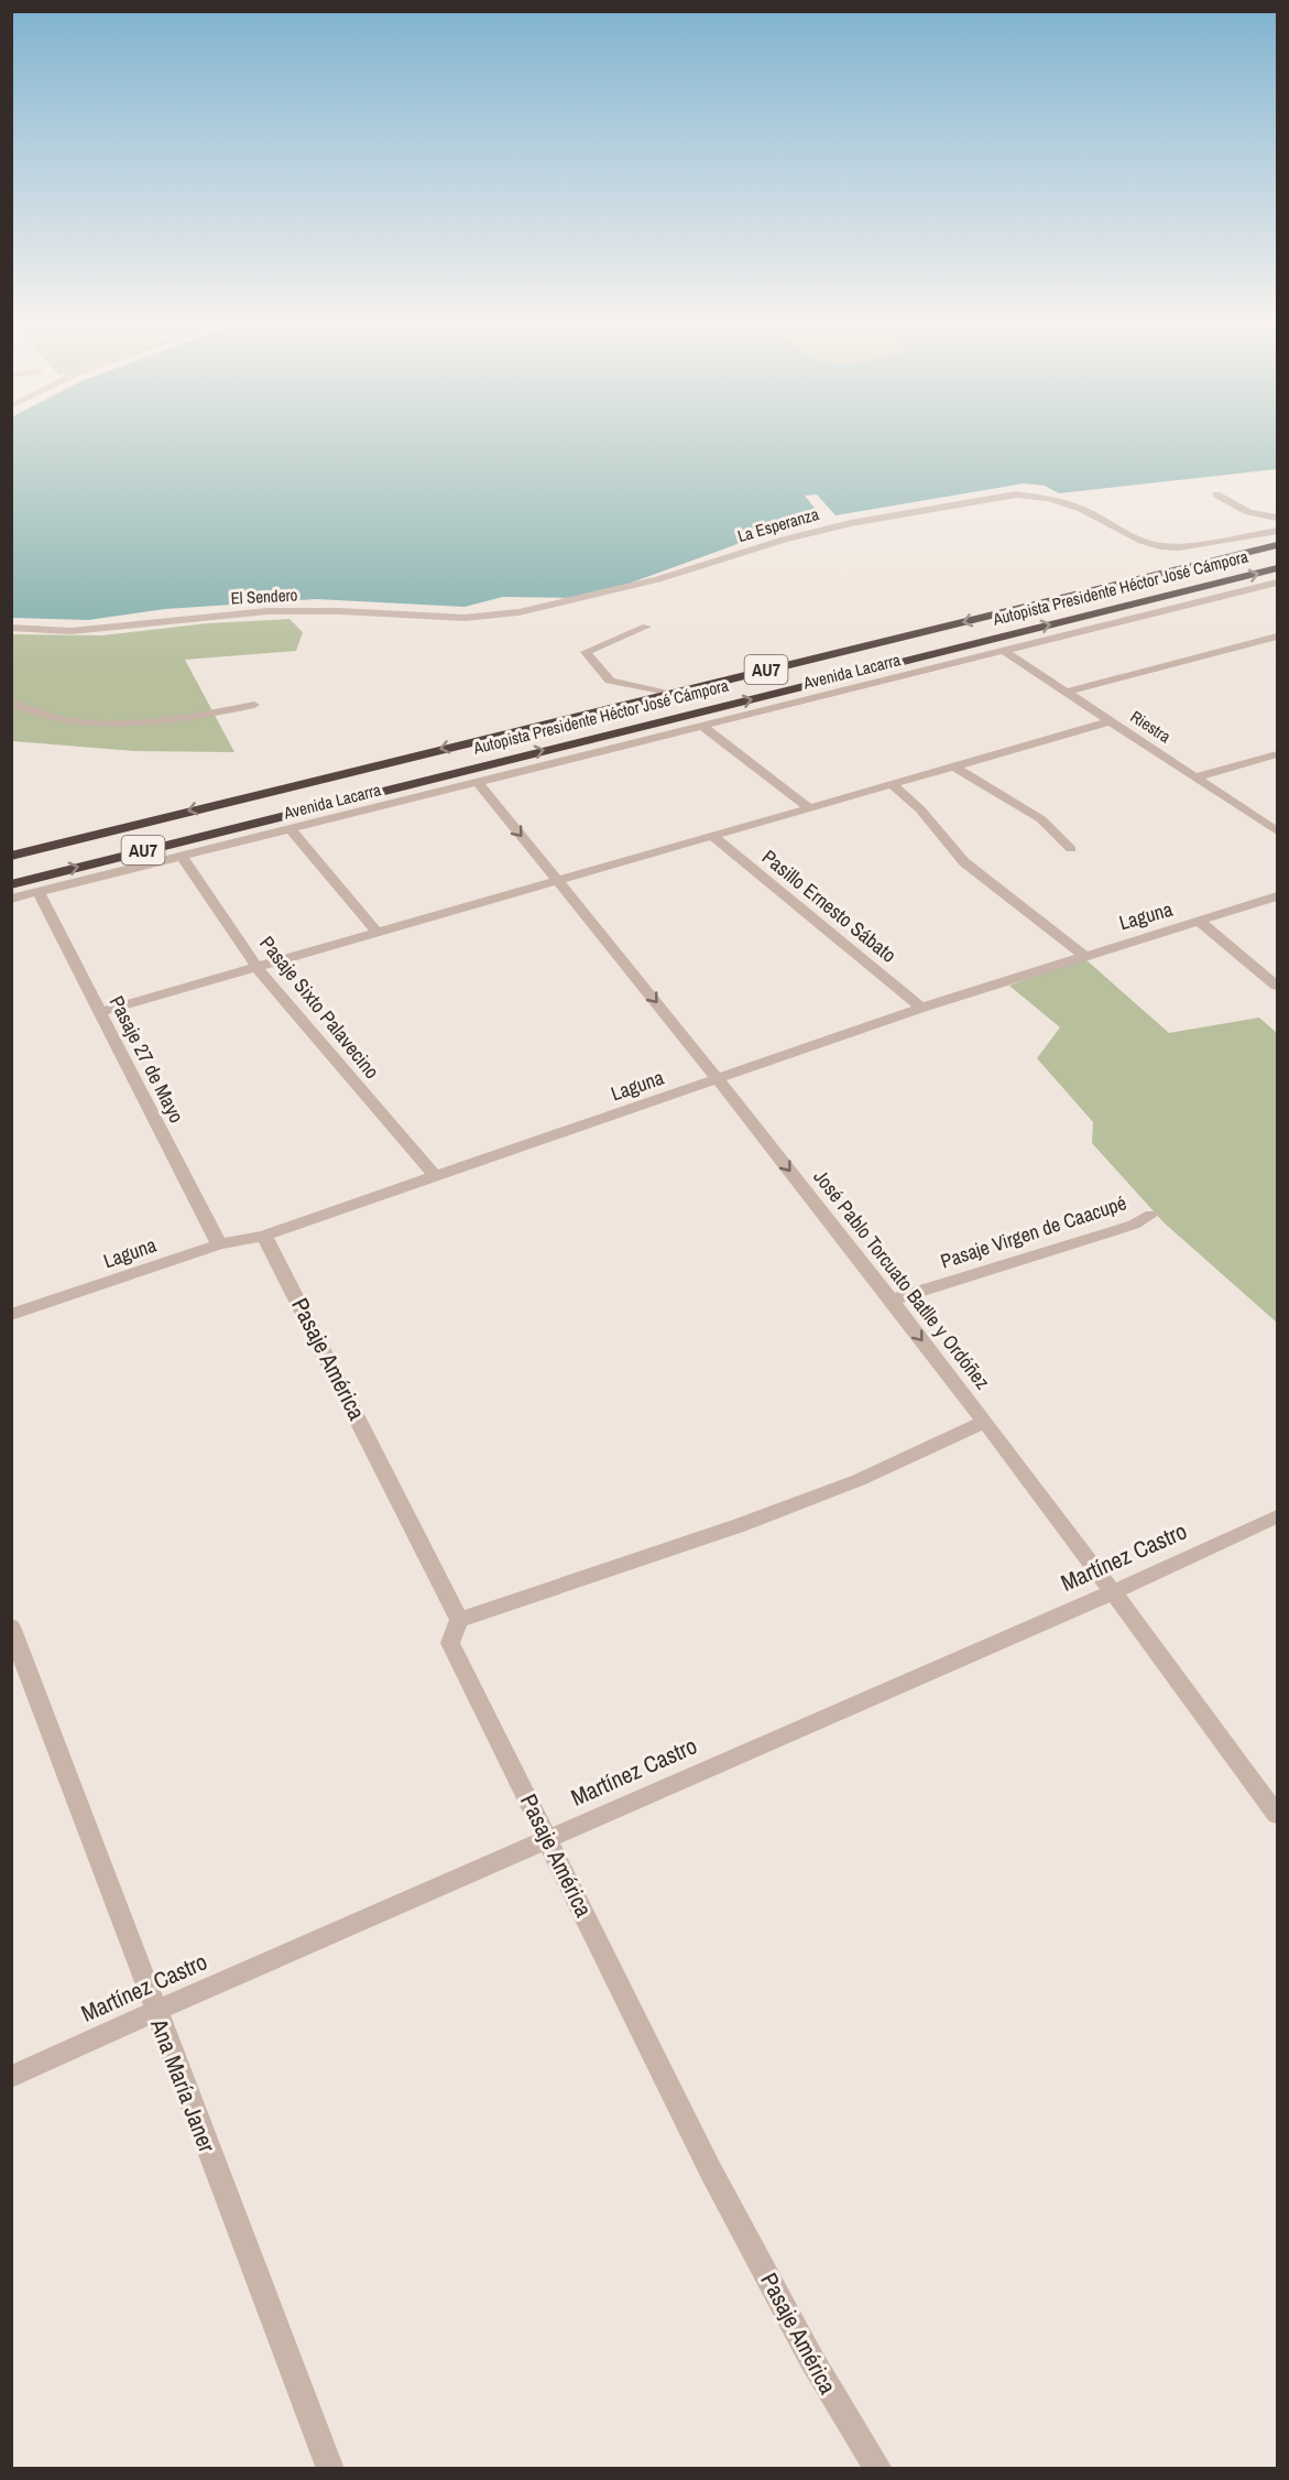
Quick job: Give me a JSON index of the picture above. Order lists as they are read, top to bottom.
{
  "streets": {
    "highway": ["Autopista Presidente Héctor José Cámpora", "AU7"],
    "street": [
      "La Esperanza",
      "El Sendero",
      "Avenida Lacarra",
      "Riestra",
      "Pasillo Ernesto Sábato",
      "Laguna",
      "Pasaje Sixto Palavecino",
      "Pasaje 27 de Mayo",
      "Pasaje Virgen de Caacupé",
      "José Pablo Torcuato Batlle y Ordóñez",
      "Pasaje América",
      "Martínez Castro",
      "Ana María Janer"
    ]
  },
  "crossings": [
    ["La Esperanza", "El Sendero"],
    ["Avenida Lacarra", "Riestra"],
    ["Avenida Lacarra", "Pasaje Sixto Palavecino"],
    ["Avenida Lacarra", "Pasaje 27 de Mayo"],
    ["Avenida Lacarra", "José Pablo Torcuato Batlle y Ordóñez"],
    ["Pasillo Ernesto Sábato", "Laguna"],
    ["Laguna", "Pasaje Sixto Palavecino"],
    ["Laguna", "Pasaje 27 de Mayo"],
    ["Laguna", "José Pablo Torcuato Batlle y Ordóñez"],
    ["Laguna", "Pasaje América"],
    ["Pasaje Virgen de Caacupé", "José Pablo Torcuato Batlle y Ordóñez"],
    ["José Pablo Torcuato Batlle y Ordóñez", "Martínez Castro"],
    ["Pasaje América", "Martínez Castro"],
    ["Martínez Castro", "Ana María Janer"]
  ],
  "one_way": ["José Pablo Torcuato Batlle y Ordóñez"]
}
